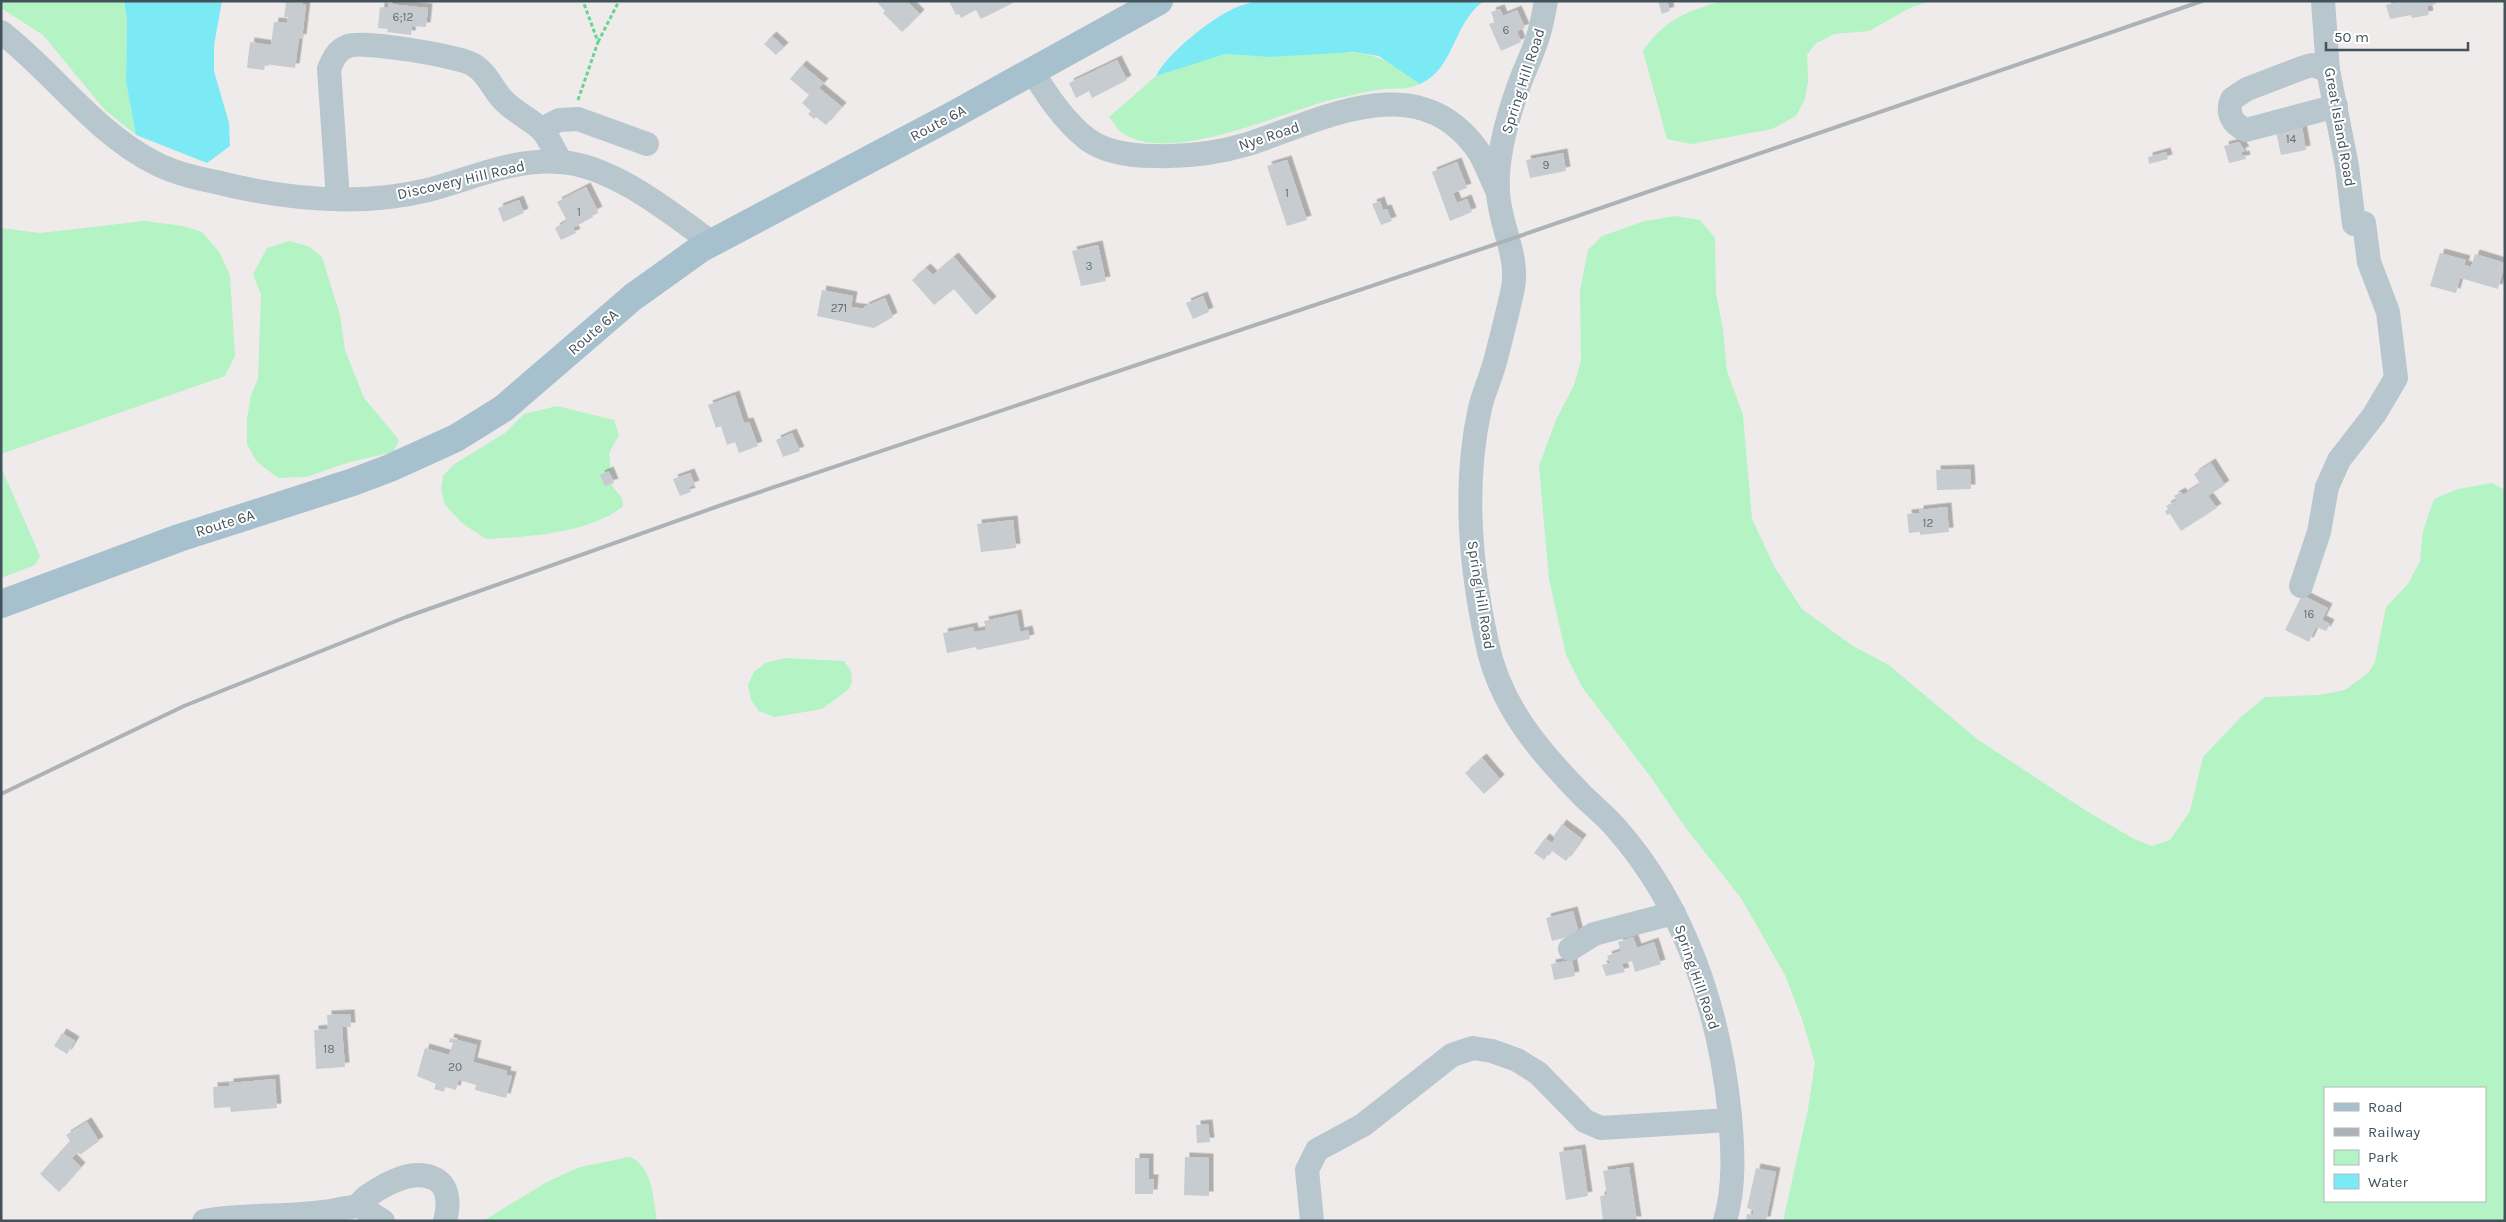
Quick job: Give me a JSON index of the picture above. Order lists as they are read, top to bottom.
{
  "streets": {
    "main road": ["Route 6A"],
    "street": [
      "Spring Hill Road",
      "Great Island Road",
      "Nye Road",
      "Discovery Hill Road"
    ]
  },
  "crossings": [
    ["Spring Hill Road", "Nye Road"],
    ["Route 6A", "Nye Road"],
    ["Route 6A", "Discovery Hill Road"]
  ],
  "house_numbers": [
    "6;12",
    "6",
    "14",
    "9",
    "1",
    "1",
    "3",
    "271",
    "12",
    "16",
    "18",
    "20"
  ],
  "legend": [
    "Road",
    "Railway",
    "Park",
    "Water"
  ],
  "scale_bar": "50 m"
}
